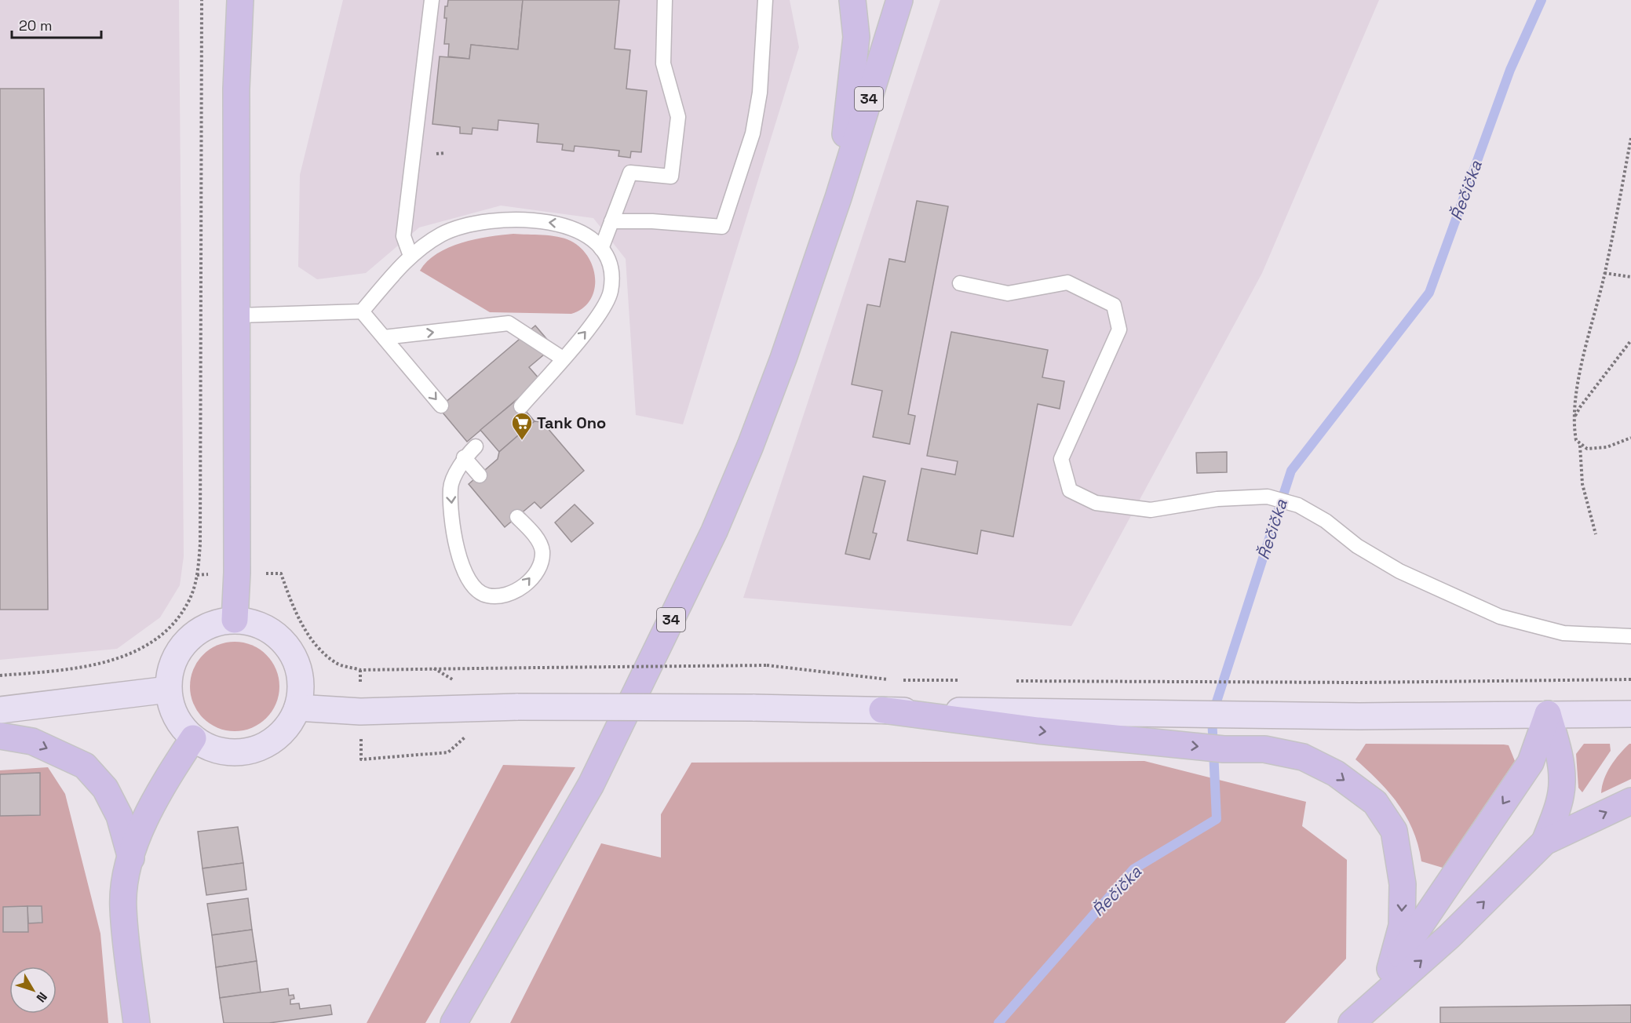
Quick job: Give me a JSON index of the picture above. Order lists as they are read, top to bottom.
{
  "streets": {
    "main road": ["34"]
  },
  "water": ["Řečička"],
  "places": {
    "supermarket": ["Tank Ono"]
  },
  "scale_bar": "20 m",
  "north": "bottom right"
}
